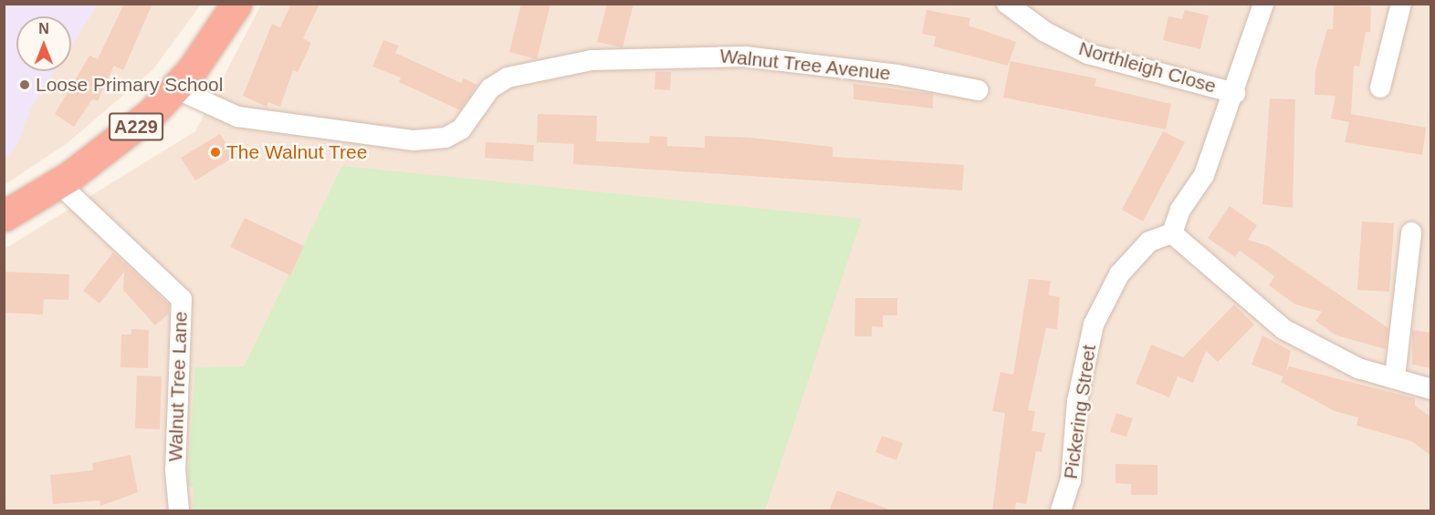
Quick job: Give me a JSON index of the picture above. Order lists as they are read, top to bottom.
{
  "streets": {
    "highway": ["A229"],
    "street": [
      "Walnut Tree Avenue",
      "Northleigh Close",
      "Walnut Tree Lane",
      "Pickering Street"
    ]
  },
  "crossings": [
    ["Walnut Tree Avenue", "A229"],
    ["A229", "Walnut Tree Lane"]
  ],
  "places": ["Loose Primary School", "The Walnut Tree"],
  "north": "top"
}
